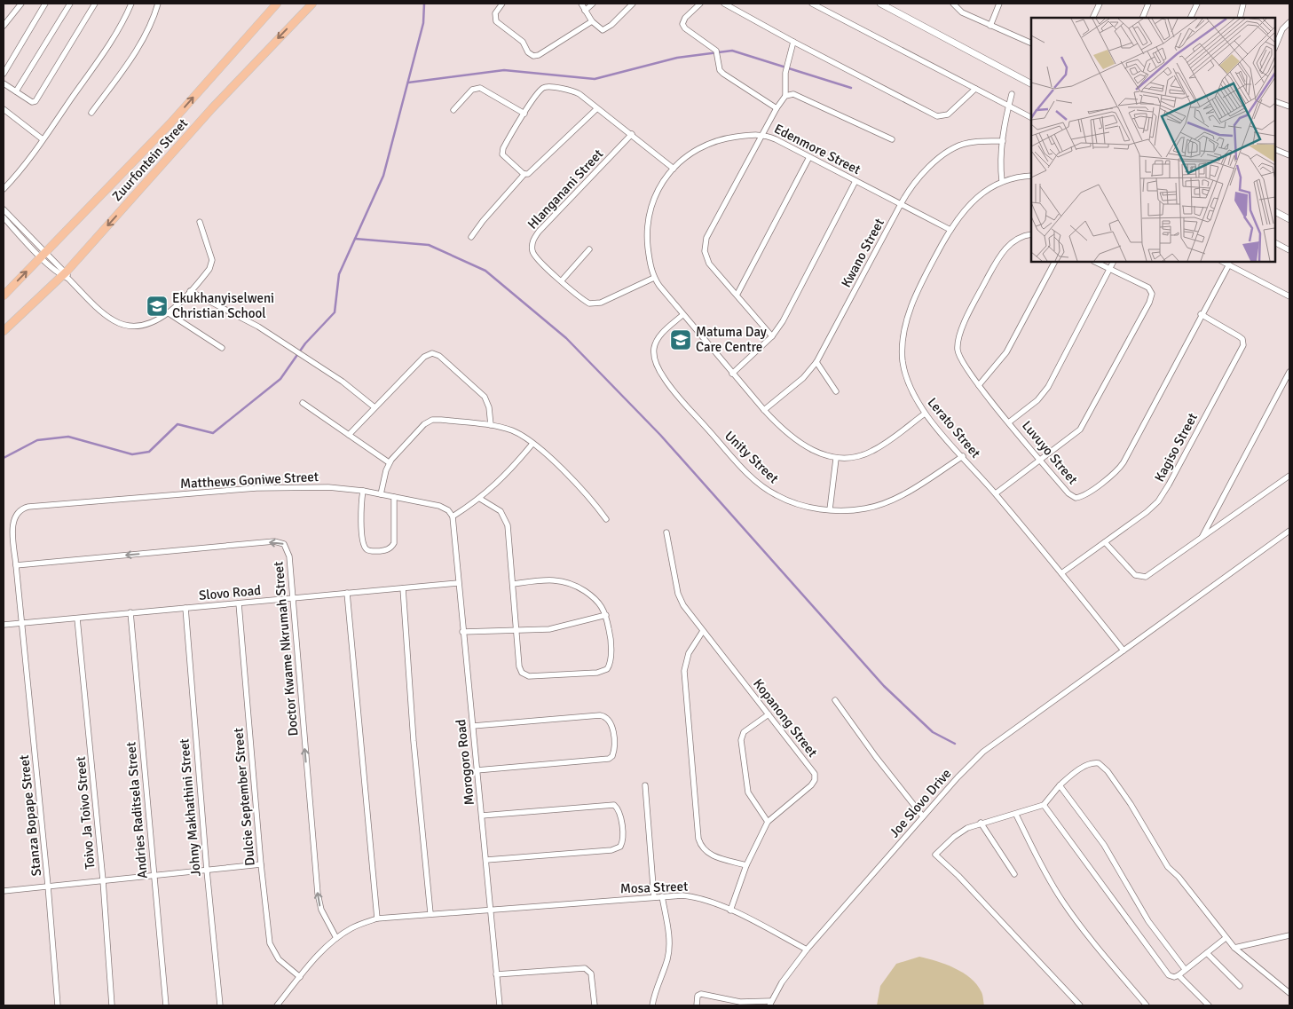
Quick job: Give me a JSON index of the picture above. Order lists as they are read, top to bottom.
{
  "streets": {
    "main road": ["Zuurfontein Street"],
    "street": [
      "Edenmore Street",
      "Hlanganani Street",
      "Kwano Street",
      "Lerato Street",
      "Kagiso Street",
      "Luvuyo Street",
      "Unity Street",
      "Matthews Goniwe Street",
      "Slovo Road",
      "Doctor Kwame Nkrumah Street",
      "Kopanong Street",
      "Morogoro Road",
      "Dulcie September Street",
      "Joe Slovo Drive",
      "Johny Makhathini Street",
      "Andries Raditsela Street",
      "Toivo Ja Toivo Street",
      "Stanza Bopape Street",
      "Mosa Street"
    ]
  },
  "crossings": [
    ["Edenmore Street", "Hlanganani Street"],
    ["Edenmore Street", "Kwano Street"],
    ["Edenmore Street", "Lerato Street"],
    ["Edenmore Street", "Unity Street"],
    ["Lerato Street", "Kagiso Street"],
    ["Lerato Street", "Unity Street"],
    ["Lerato Street", "Joe Slovo Drive"],
    ["Kagiso Street", "Luvuyo Street"],
    ["Matthews Goniwe Street", "Morogoro Road"],
    ["Matthews Goniwe Street", "Stanza Bopape Street"],
    ["Slovo Road", "Doctor Kwame Nkrumah Street"],
    ["Slovo Road", "Morogoro Road"],
    ["Slovo Road", "Dulcie September Street"],
    ["Slovo Road", "Johny Makhathini Street"],
    ["Slovo Road", "Andries Raditsela Street"],
    ["Slovo Road", "Toivo Ja Toivo Street"],
    ["Slovo Road", "Stanza Bopape Street"],
    ["Doctor Kwame Nkrumah Street", "Stanza Bopape Street"],
    ["Doctor Kwame Nkrumah Street", "Mosa Street"],
    ["Kopanong Street", "Mosa Street"],
    ["Morogoro Road", "Mosa Street"],
    ["Dulcie September Street", "Mosa Street"],
    ["Joe Slovo Drive", "Mosa Street"]
  ],
  "places": {
    "school or university": ["Ekukhanyiselweni Christian School", "Matuma Day Care Centre"]
  }
}
